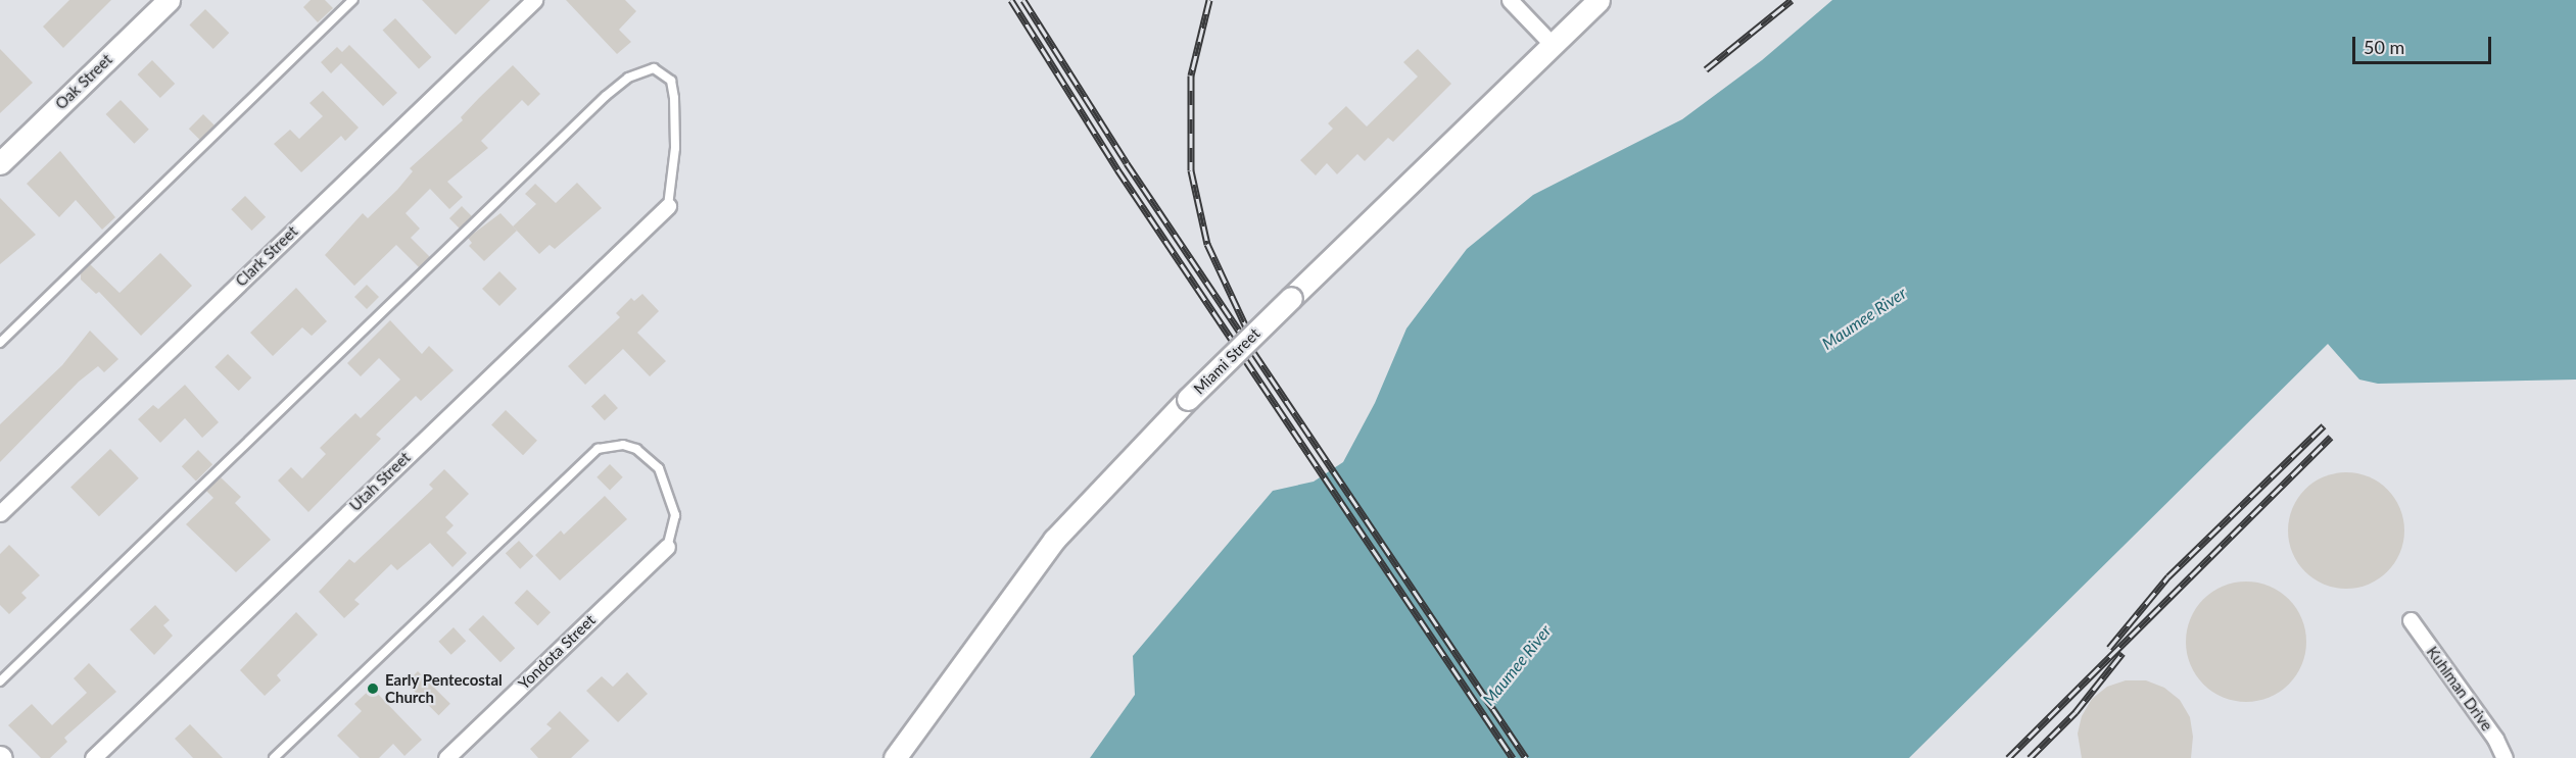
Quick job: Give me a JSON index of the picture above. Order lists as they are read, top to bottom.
{
  "streets": {
    "street": [
      "Oak Street",
      "Clark Street",
      "Miami Street",
      "Utah Street",
      "Yondota Street",
      "Kuhlman Drive"
    ]
  },
  "water": ["Maumee River"],
  "places": ["Early Pentecostal Church"],
  "scale_bar": "50 m"
}
